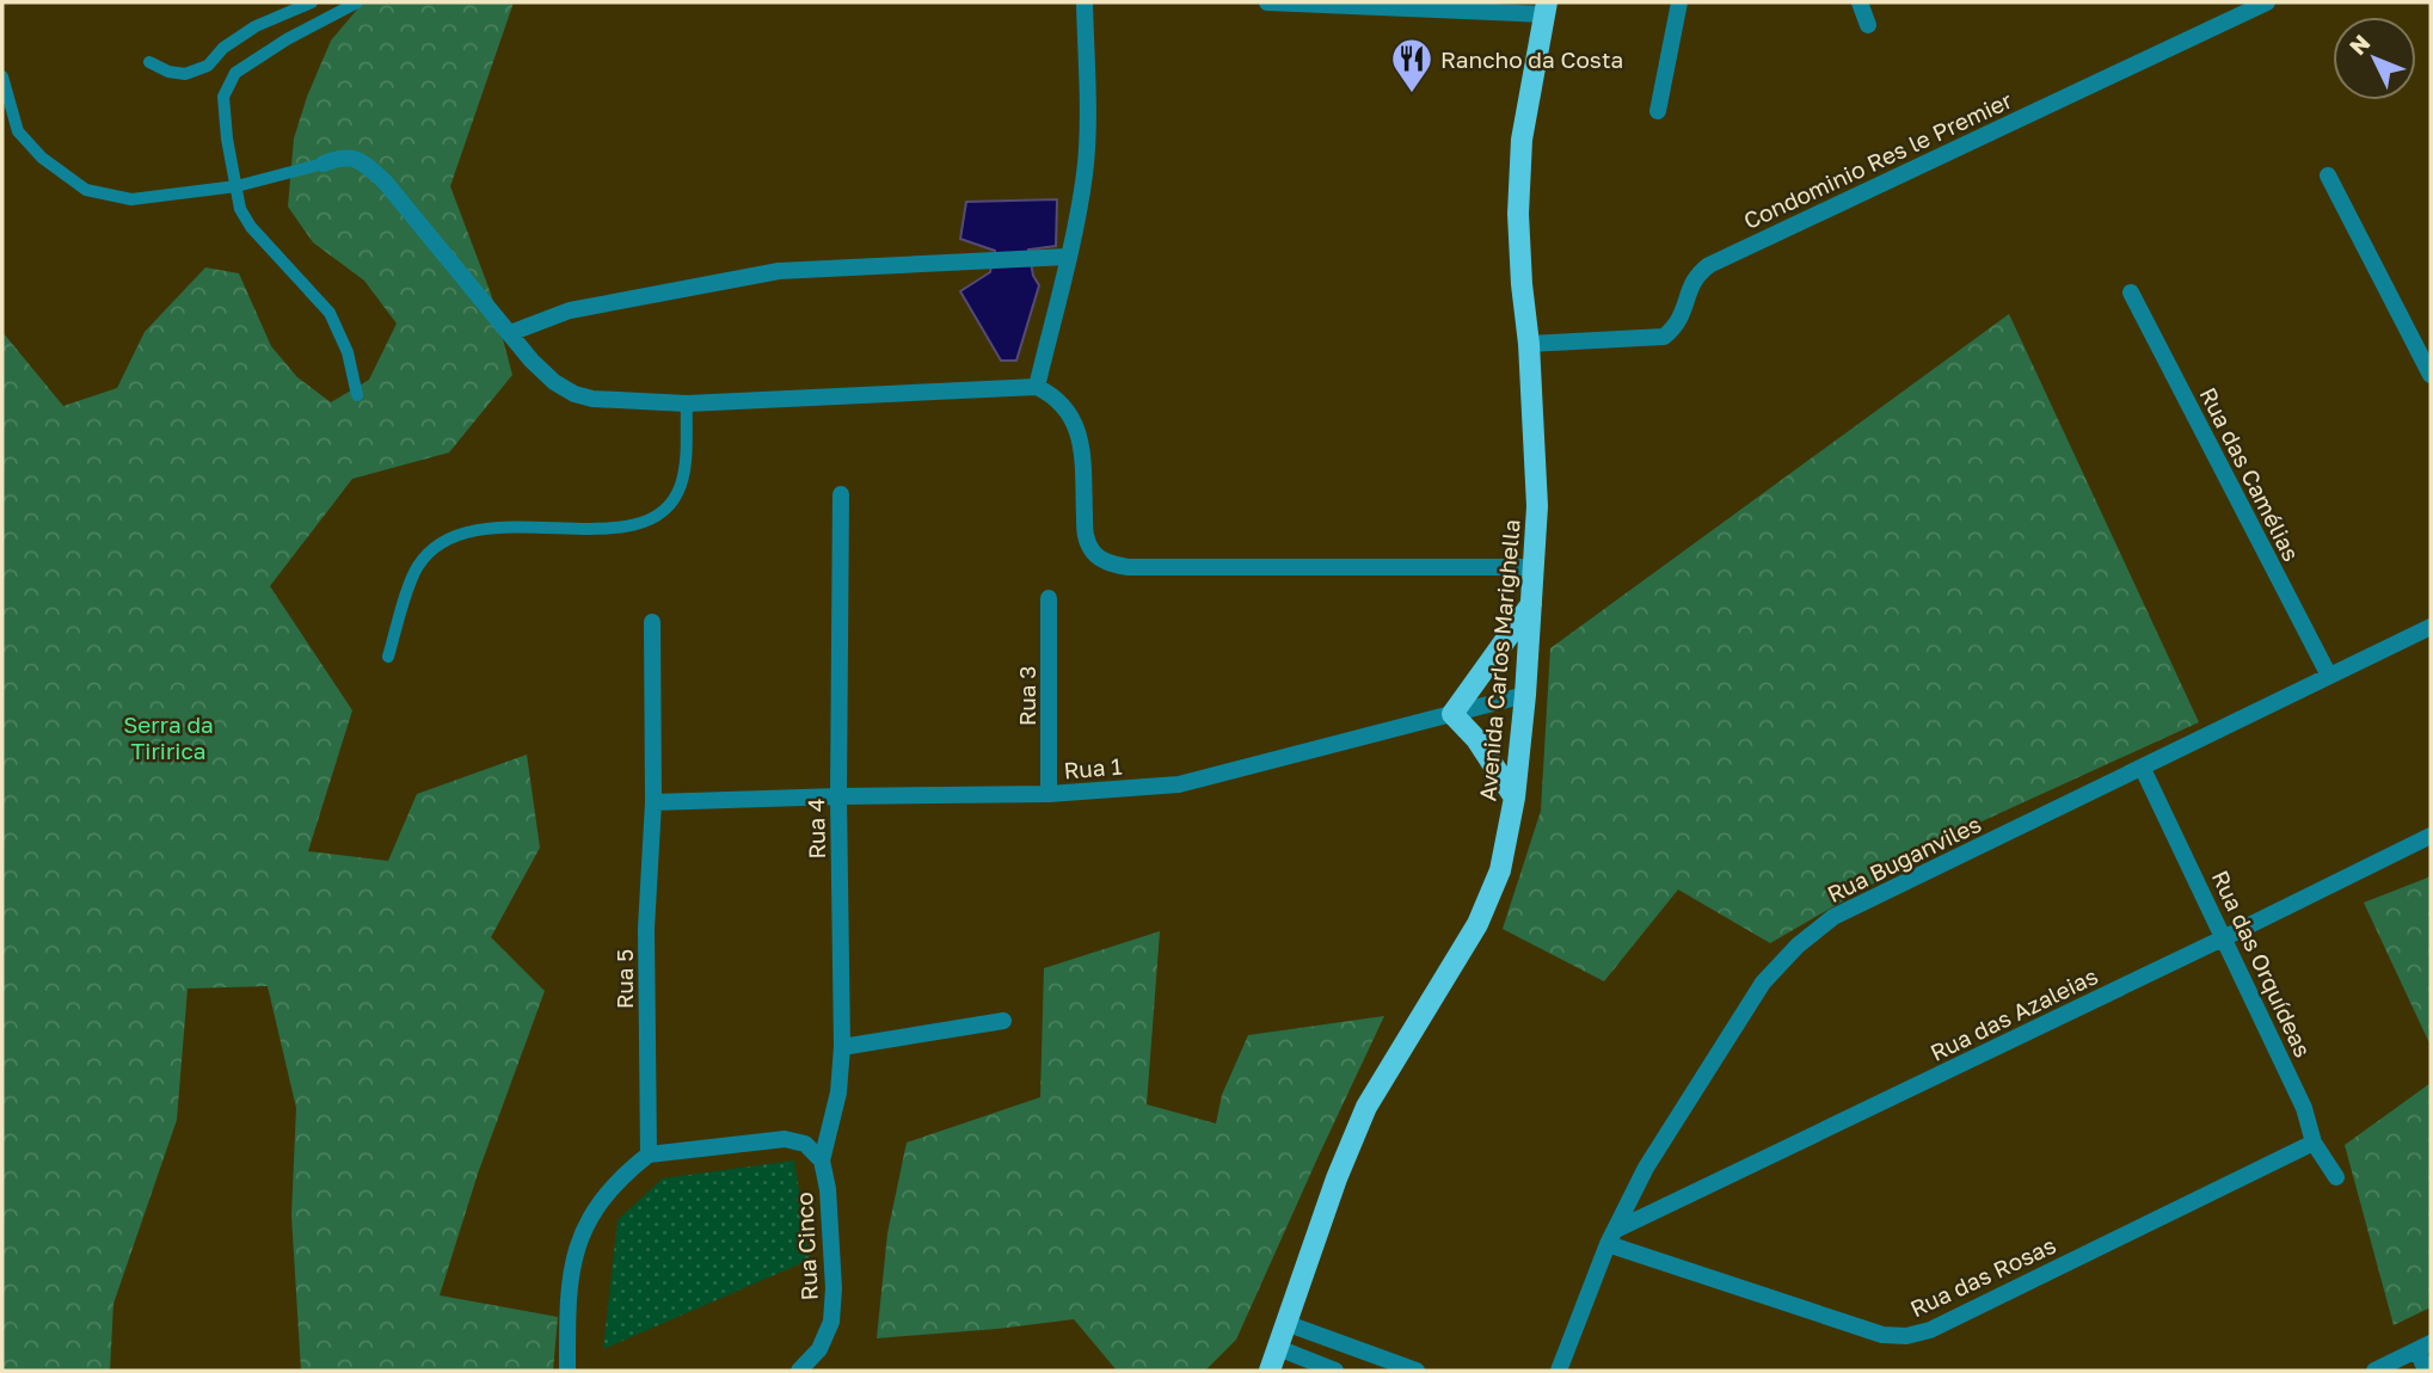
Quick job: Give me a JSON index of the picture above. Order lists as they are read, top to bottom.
{
  "streets": {
    "main road": ["Avenida Carlos Marighella"],
    "street": [
      "Condominio Res le Premier",
      "Rua das Camélias",
      "Rua 3",
      "Rua 1",
      "Rua 4",
      "Rua Buganviles",
      "Rua das Orquídeas",
      "Rua 5",
      "Rua das Azaleias",
      "Rua Cinco",
      "Rua das Rosas"
    ]
  },
  "crossings": [
    ["Condominio Res le Premier", "Avenida Carlos Marighella"],
    ["Rua das Camélias", "Rua Buganviles"],
    ["Avenida Carlos Marighella", "Rua 1"],
    ["Rua 3", "Rua 1"],
    ["Rua 1", "Rua 4"],
    ["Rua 1", "Rua 5"],
    ["Rua 4", "Rua Cinco"],
    ["Rua Buganviles", "Rua das Orquídeas"],
    ["Rua Buganviles", "Rua das Azaleias"],
    ["Rua Buganviles", "Rua das Rosas"],
    ["Rua das Orquídeas", "Rua das Azaleias"],
    ["Rua das Orquídeas", "Rua das Rosas"],
    ["Rua das Azaleias", "Rua das Rosas"]
  ],
  "parks": ["Serra da Tiririca"],
  "places": {
    "restaurant": ["Rancho da Costa"]
  },
  "north": "top left"
}
